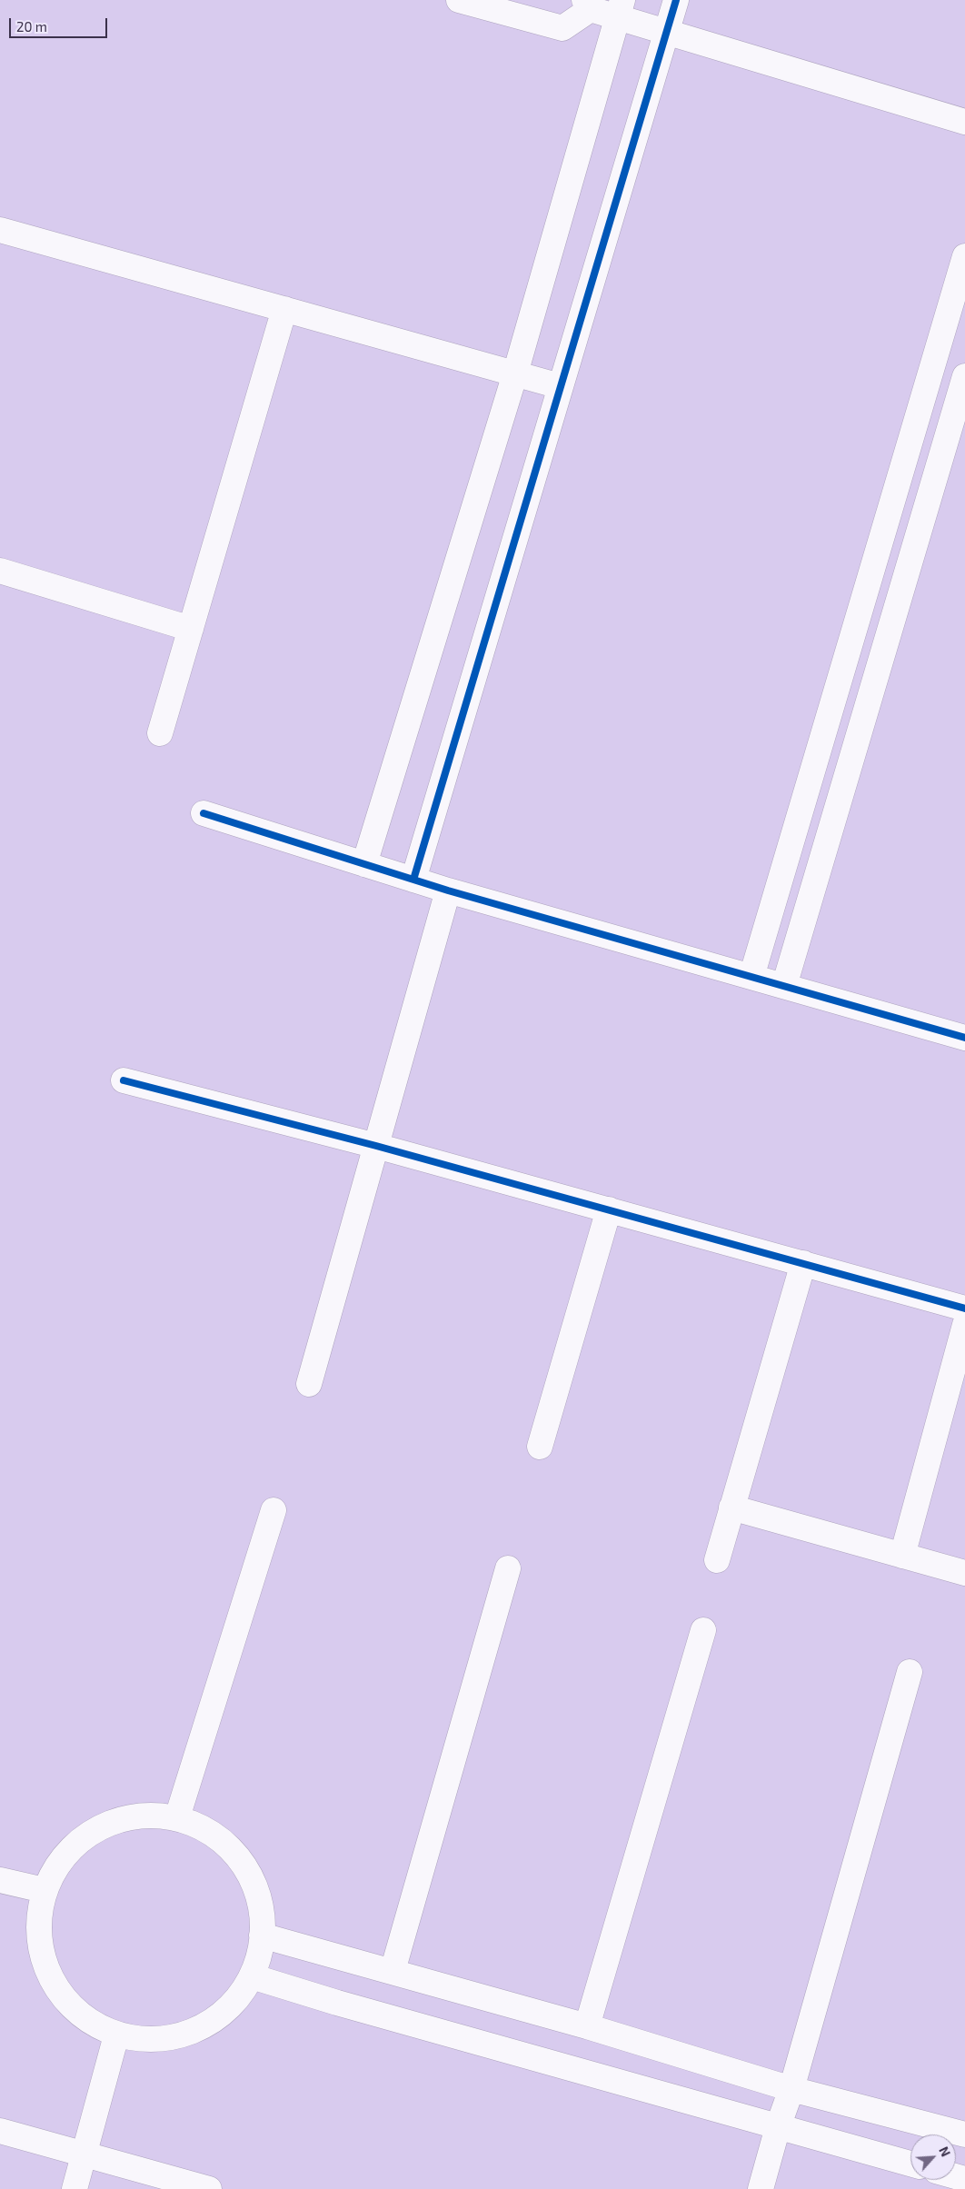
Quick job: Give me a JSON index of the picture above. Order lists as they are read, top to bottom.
{
  "scale_bar": "20 m",
  "north": "top right"
}
